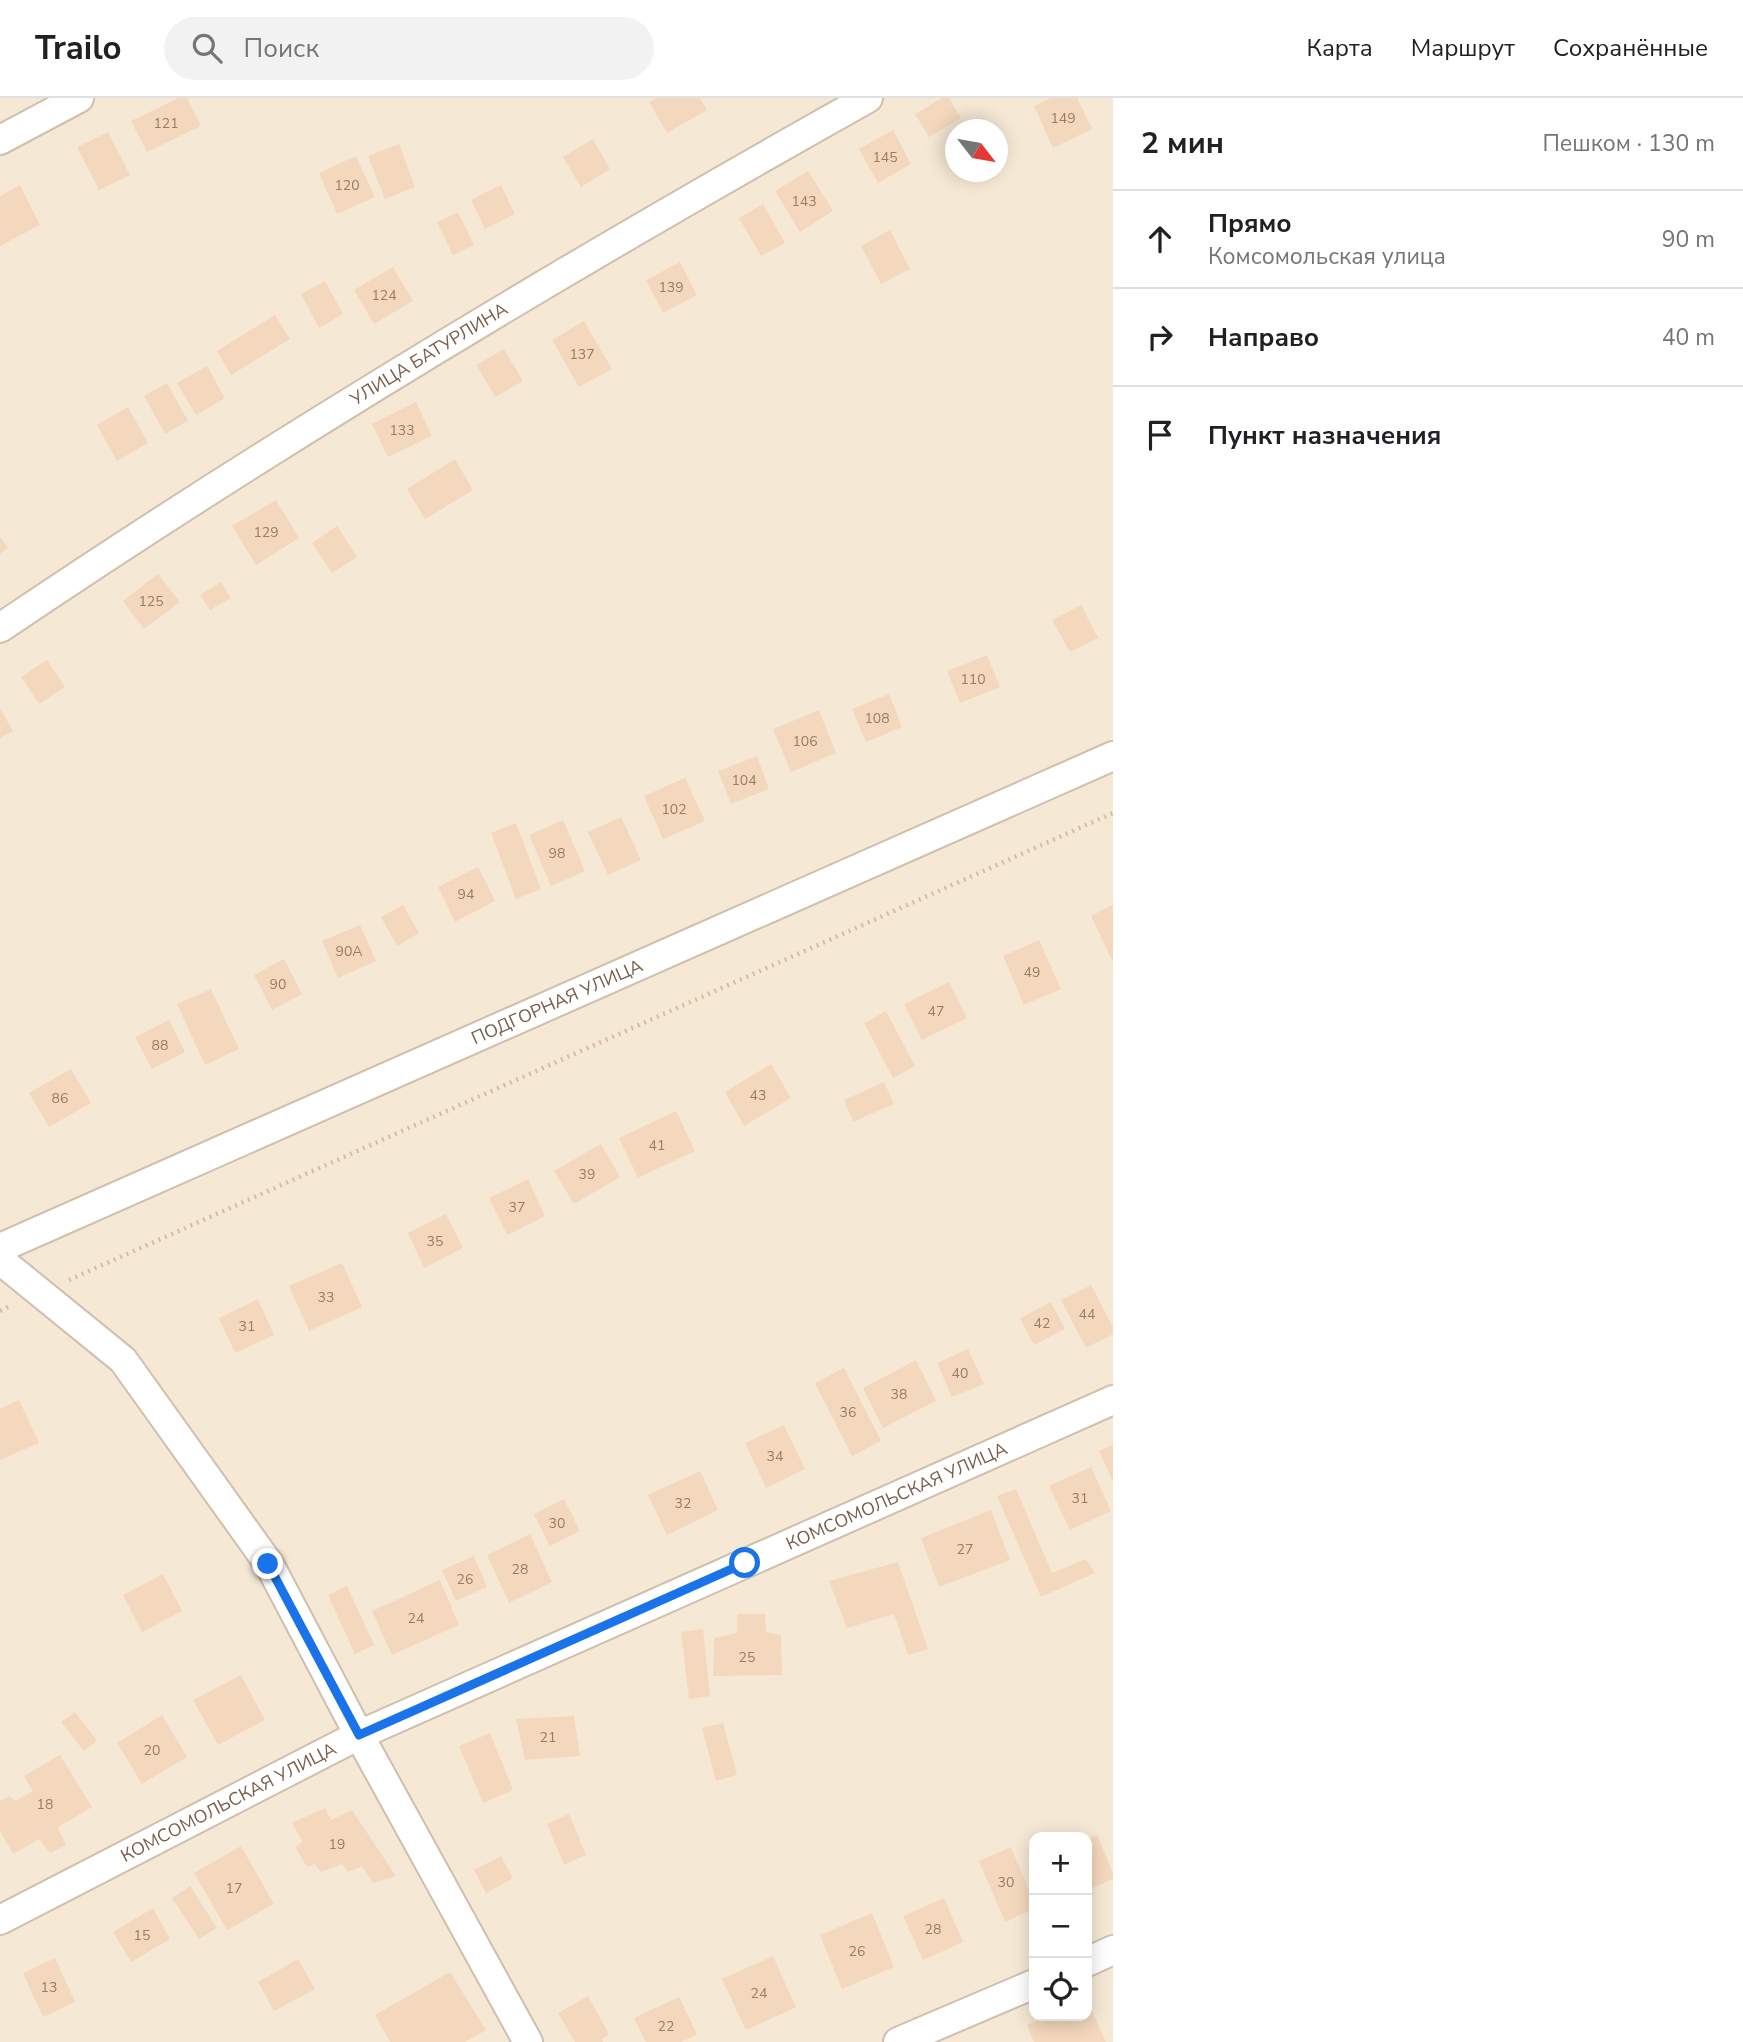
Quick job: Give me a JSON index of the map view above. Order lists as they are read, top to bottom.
{
  "streets": {
    "street": ["УЛИЦА БАТУРЛИНА", "ПОДГОРНАЯ УЛИЦА", "КОМСОМОЛЬСКАЯ УЛИЦА"]
  },
  "house_numbers": [
    "149",
    "121",
    "145",
    "120",
    "143",
    "139",
    "124",
    "137",
    "133",
    "129",
    "125",
    "110",
    "108",
    "106",
    "104",
    "102",
    "98",
    "94",
    "90А",
    "49",
    "90",
    "47",
    "88",
    "43",
    "86",
    "41",
    "39",
    "37",
    "35",
    "33",
    "44",
    "42",
    "31",
    "40",
    "38",
    "36",
    "34",
    "31",
    "32",
    "30",
    "27",
    "28",
    "26",
    "24",
    "25",
    "21",
    "20",
    "18",
    "19",
    "30",
    "17",
    "28",
    "15",
    "26",
    "13",
    "24",
    "22"
  ],
  "north": "bottom right",
  "page": {
    "header": "Trailo",
    "search": "Поиск",
    "nav": ["Карта", "Маршрут", "Сохранённые"],
    "heading": ["2 мин", "Пешком · 130 m"],
    "list": [
      ["Прямо", "Комсомольская улица", "90 m"],
      ["Направо", "40 m"],
      "Пункт назначения"
    ],
    "map_buttons": ["+", "−"]
  }
}
